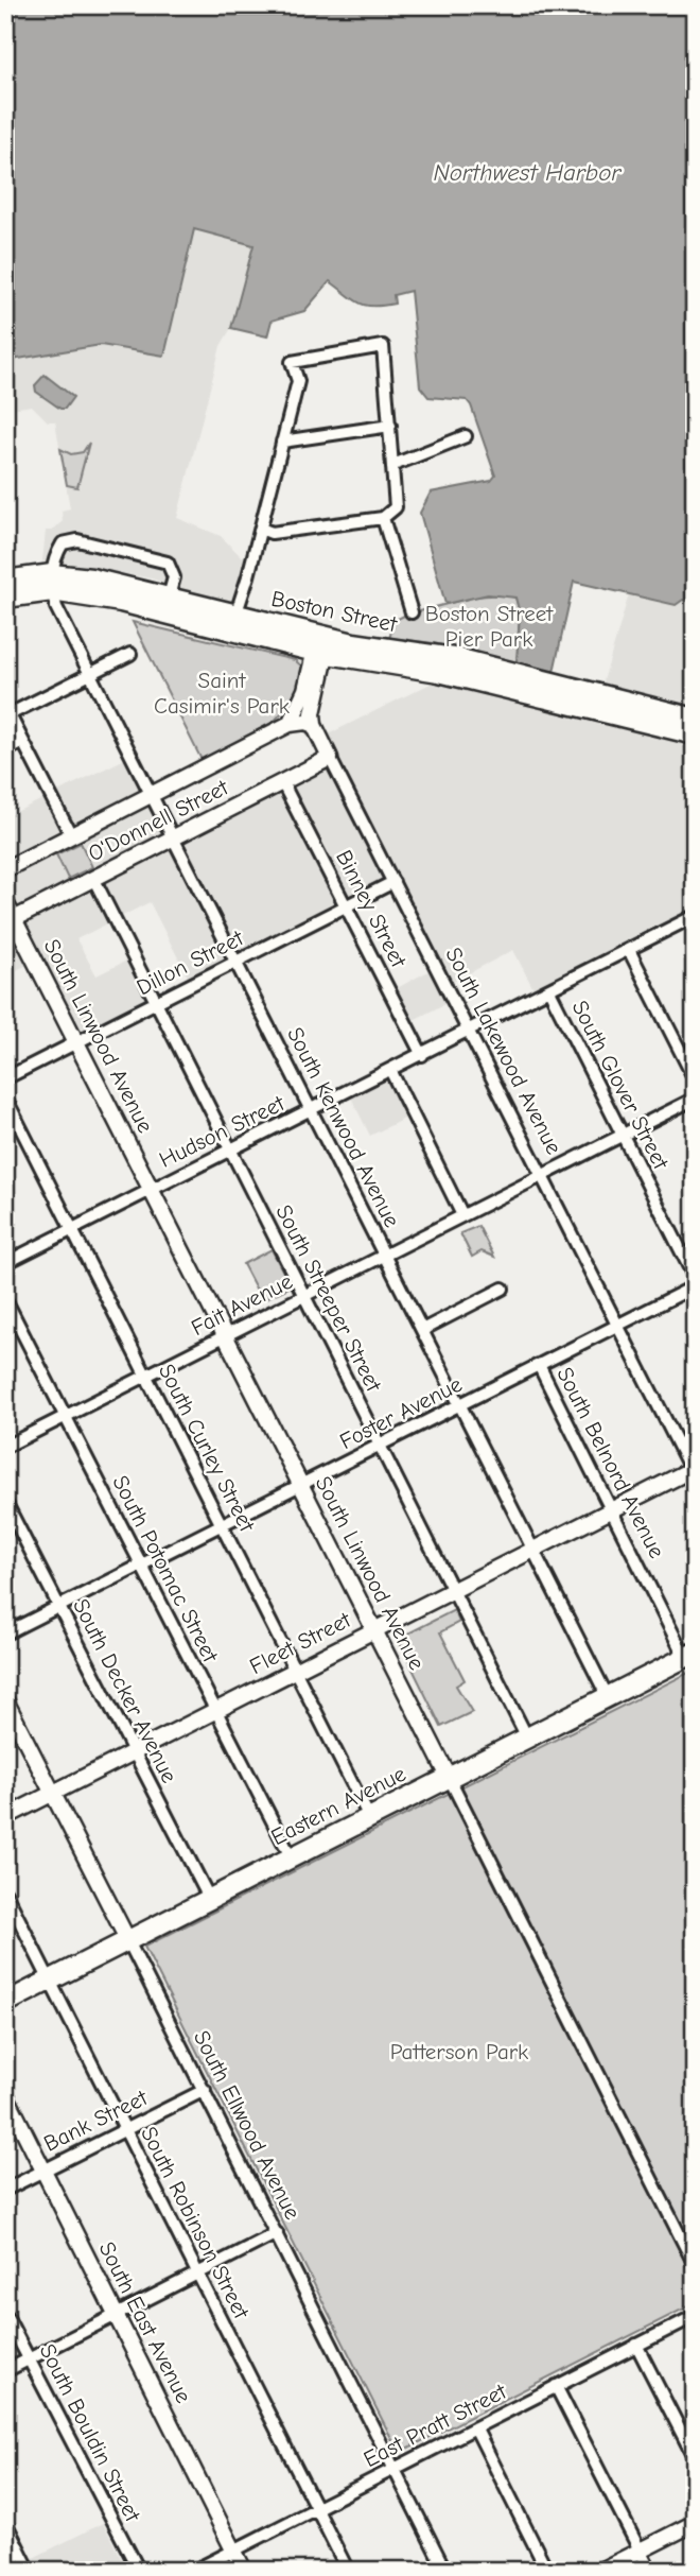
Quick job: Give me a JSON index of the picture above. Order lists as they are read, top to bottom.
{
  "streets": {
    "main road": ["Boston Street", "Eastern Avenue"],
    "street": [
      "O'Donnell Street",
      "Binney Street",
      "Dillon Street",
      "South Linwood Avenue",
      "South Lakewood Avenue",
      "South Glover Street",
      "South Kenwood Avenue",
      "Hudson Street",
      "South Streeper Street",
      "Fait Avenue",
      "Foster Avenue",
      "South Curley Street",
      "South Belnord Avenue",
      "South Potomac Street",
      "Fleet Street",
      "South Decker Avenue",
      "Bank Street",
      "South Ellwood Avenue",
      "South Robinson Street",
      "South East Avenue",
      "East Pratt Street",
      "South Bouldin Street"
    ]
  },
  "crossings": [
    ["Boston Street", "South Kenwood Avenue"],
    ["O'Donnell Street", "Binney Street"],
    ["O'Donnell Street", "South Linwood Avenue"],
    ["O'Donnell Street", "South Lakewood Avenue"],
    ["O'Donnell Street", "South Kenwood Avenue"],
    ["O'Donnell Street", "South Streeper Street"],
    ["Binney Street", "Dillon Street"],
    ["Binney Street", "Hudson Street"],
    ["Dillon Street", "South Linwood Avenue"],
    ["Dillon Street", "South Lakewood Avenue"],
    ["Dillon Street", "South Kenwood Avenue"],
    ["Dillon Street", "South Streeper Street"],
    ["South Linwood Avenue", "Hudson Street"],
    ["South Linwood Avenue", "Fait Avenue"],
    ["South Linwood Avenue", "Foster Avenue"],
    ["South Linwood Avenue", "Fleet Street"],
    ["South Linwood Avenue", "Eastern Avenue"],
    ["South Lakewood Avenue", "Hudson Street"],
    ["South Lakewood Avenue", "Fait Avenue"],
    ["South Lakewood Avenue", "Foster Avenue"],
    ["South Lakewood Avenue", "Fleet Street"],
    ["South Glover Street", "Hudson Street"],
    ["South Glover Street", "Fait Avenue"],
    ["South Kenwood Avenue", "Hudson Street"],
    ["South Kenwood Avenue", "Fait Avenue"],
    ["South Kenwood Avenue", "Foster Avenue"],
    ["South Kenwood Avenue", "Fleet Street"],
    ["South Kenwood Avenue", "Eastern Avenue"],
    ["Hudson Street", "South Streeper Street"],
    ["Hudson Street", "South Curley Street"],
    ["South Streeper Street", "Fait Avenue"],
    ["South Streeper Street", "Foster Avenue"],
    ["South Streeper Street", "Fleet Street"],
    ["South Streeper Street", "Eastern Avenue"],
    ["Fait Avenue", "South Curley Street"],
    ["Fait Avenue", "South Potomac Street"],
    ["Foster Avenue", "South Curley Street"],
    ["Foster Avenue", "South Belnord Avenue"],
    ["Foster Avenue", "South Potomac Street"],
    ["Foster Avenue", "South Decker Avenue"],
    ["South Curley Street", "Fleet Street"],
    ["South Curley Street", "Eastern Avenue"],
    ["South Belnord Avenue", "Fleet Street"],
    ["South Belnord Avenue", "Eastern Avenue"],
    ["South Potomac Street", "Fleet Street"],
    ["South Potomac Street", "Eastern Avenue"],
    ["Fleet Street", "South Decker Avenue"],
    ["Fleet Street", "South Ellwood Avenue"],
    ["South Decker Avenue", "Eastern Avenue"],
    ["Eastern Avenue", "South Ellwood Avenue"],
    ["Eastern Avenue", "South Robinson Street"],
    ["Bank Street", "South Ellwood Avenue"],
    ["Bank Street", "South Robinson Street"],
    ["Bank Street", "South East Avenue"],
    ["South Ellwood Avenue", "East Pratt Street"],
    ["South Robinson Street", "East Pratt Street"],
    ["South East Avenue", "East Pratt Street"]
  ],
  "water": ["Northwest Harbor"],
  "parks": ["Boston Street Pier Park", "Saint Casimir's Park", "Patterson Park"]
}
